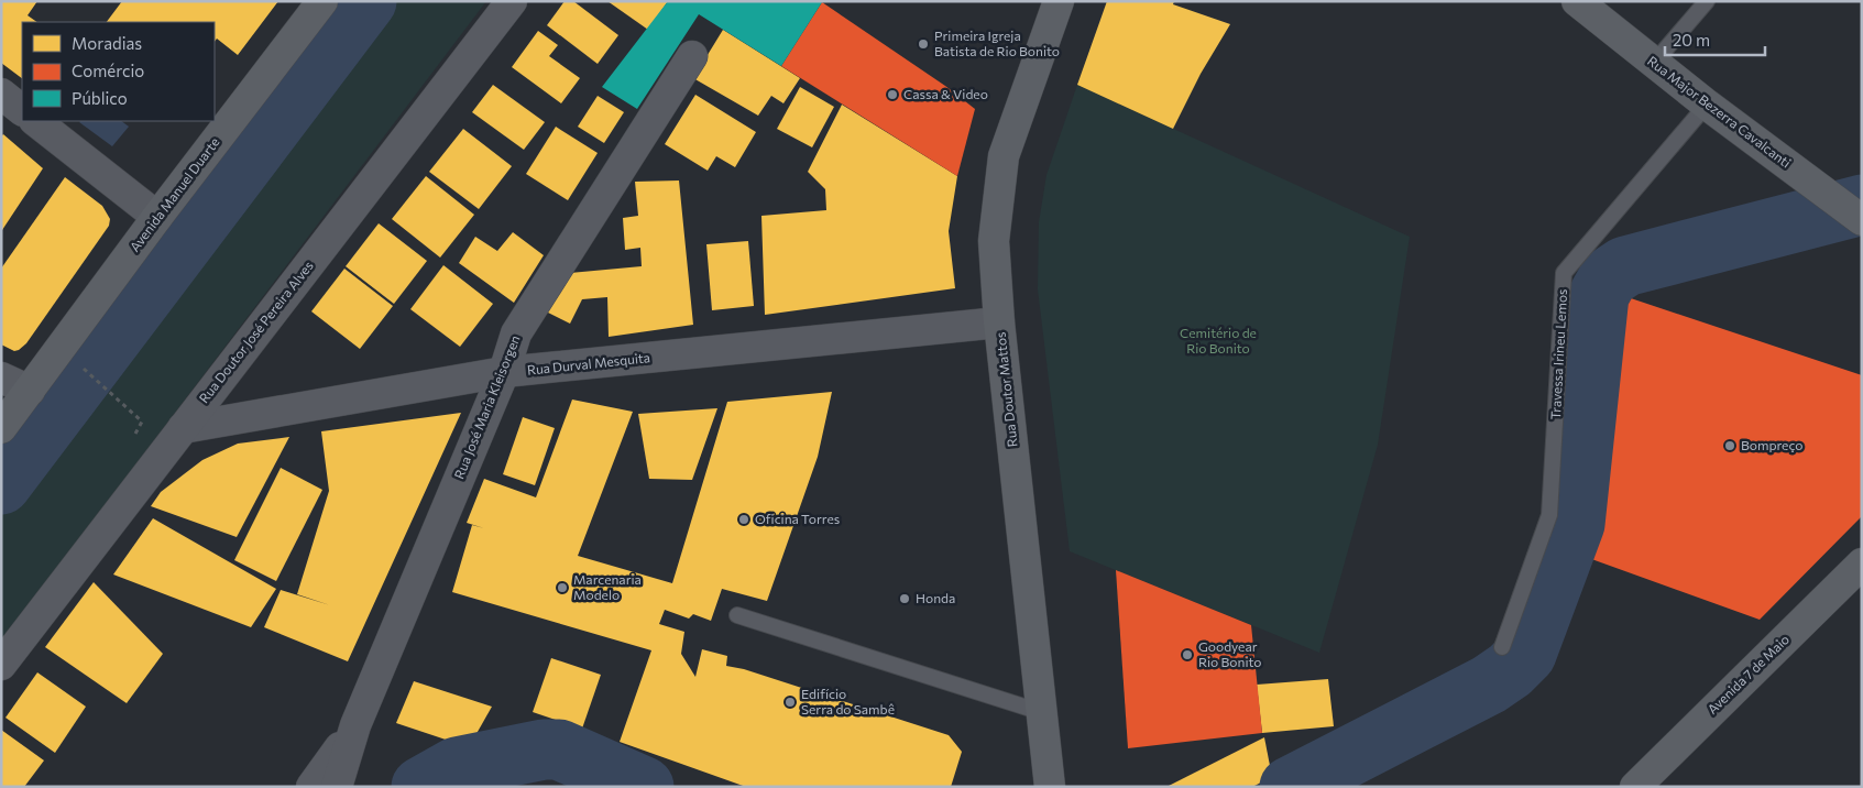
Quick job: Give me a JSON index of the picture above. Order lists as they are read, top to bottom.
{
  "streets": {
    "main road": [
      "Rua Major Bezerra Cavalcanti",
      "Avenida Manuel Duarte",
      "Rua Doutor Mattos",
      "Avenida 7 de Maio"
    ],
    "street": ["Rua Doutor José Pereira Alves", "Rua Durval Mesquita", "Rua José Maria Kleisorgen"],
    "lane": ["Travessa Irineu Lemos"]
  },
  "crossings": [
    ["Rua Major Bezerra Cavalcanti", "Travessa Irineu Lemos"],
    ["Rua Doutor José Pereira Alves", "Rua Durval Mesquita"],
    ["Rua Durval Mesquita", "Rua Doutor Mattos"],
    ["Rua Durval Mesquita", "Rua José Maria Kleisorgen"]
  ],
  "parks": ["Cemitério de Rio Bonito"],
  "places": [
    "Primeira Igreja Batista de Rio Bonito",
    "Cassa & Video",
    "Bompreço",
    "Oficina Torres",
    "Marcenaria Modelo",
    "Honda",
    "Goodyear Rio Bonito",
    "Edifício Serra do Sambê"
  ],
  "legend": ["Moradias", "Comércio", "Público"],
  "scale_bar": "20 m"
}
